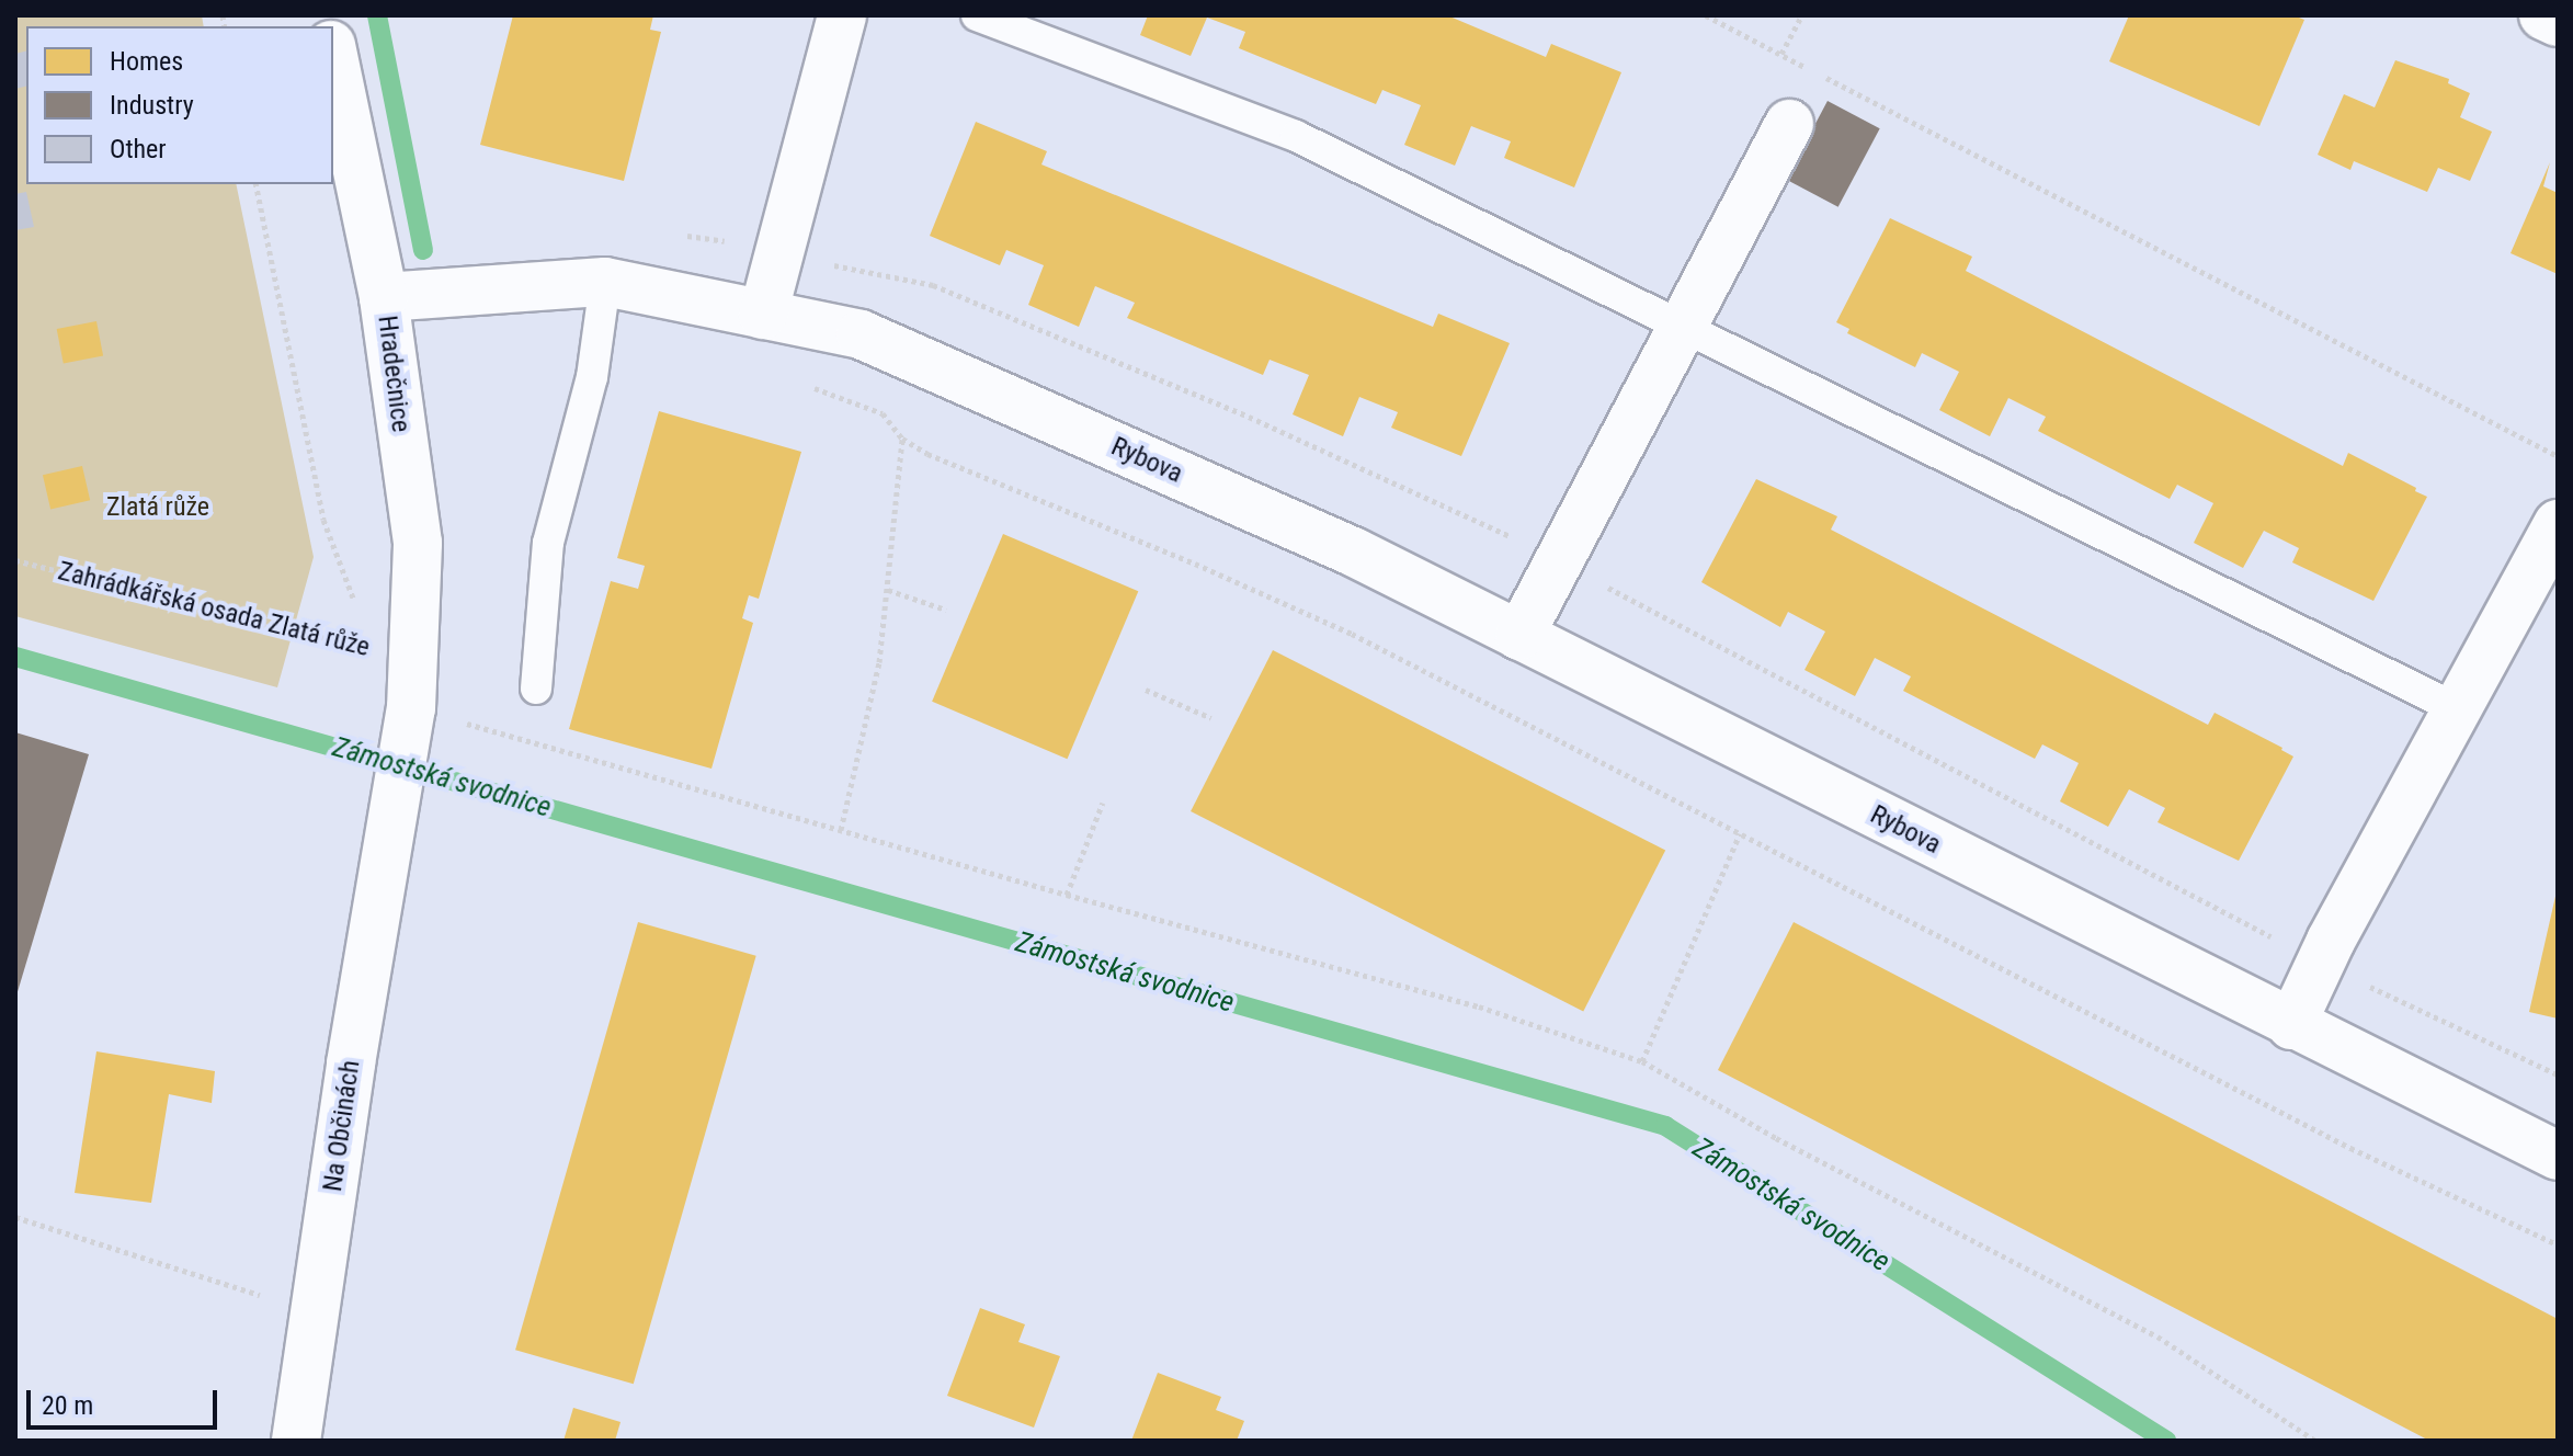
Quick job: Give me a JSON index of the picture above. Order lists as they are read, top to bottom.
{
  "streets": {
    "street": ["Hradečnice", "Rybova", "Na Občinách"],
    "path": ["Zahrádkářská osada Zlatá růže"]
  },
  "crossings": [
    ["Hradečnice", "Rybova"],
    ["Hradečnice", "Zahrádkářská osada Zlatá růže"],
    ["Hradečnice", "Na Občinách"]
  ],
  "water": ["Zámostská svodnice"],
  "parks": ["Zlatá růže"],
  "legend": ["Homes", "Industry", "Other"],
  "scale_bar": "20 m"
}
